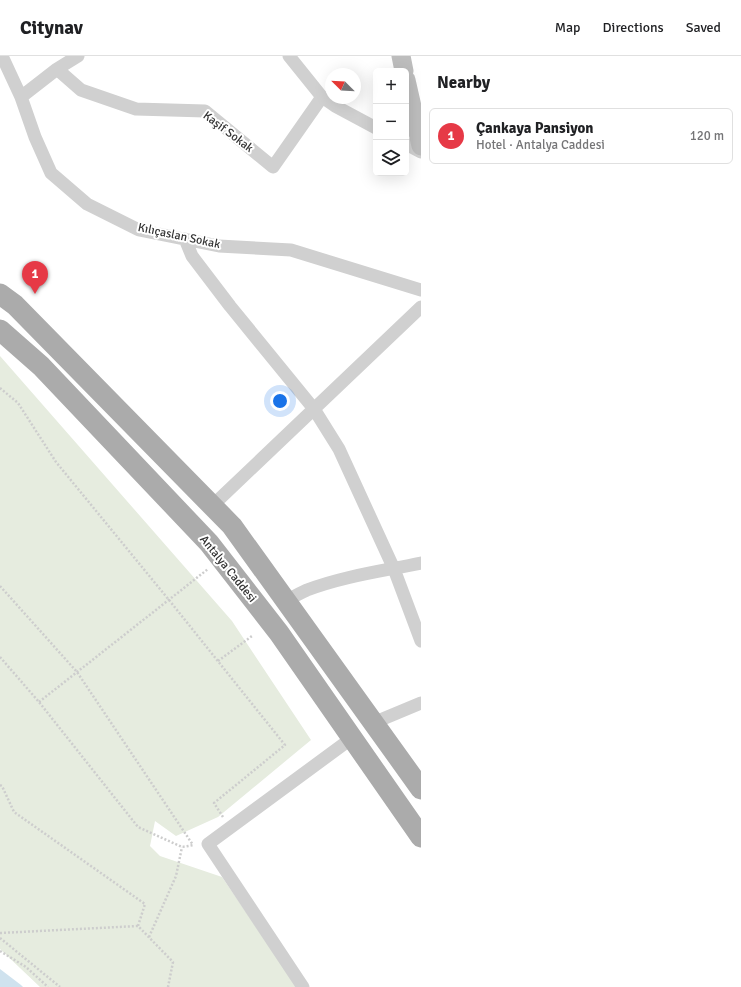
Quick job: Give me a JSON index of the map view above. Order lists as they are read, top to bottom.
{
  "streets": {
    "main road": ["Antalya Caddesi"],
    "street": ["Kaşif Sokak", "Kılıçaslan Sokak"]
  },
  "north": "top left",
  "page": {
    "header": "Citynav",
    "nav": ["Map", "Directions", "Saved"],
    "heading": "Nearby",
    "map_buttons": ["+", "−"],
    "list": [
      {
        "mark": "1",
        "name": "Çankaya Pansiyon",
        "note": "Hotel · Antalya Caddesi",
        "value": "120 m"
      }
    ],
    "pins": "1"
  }
}
